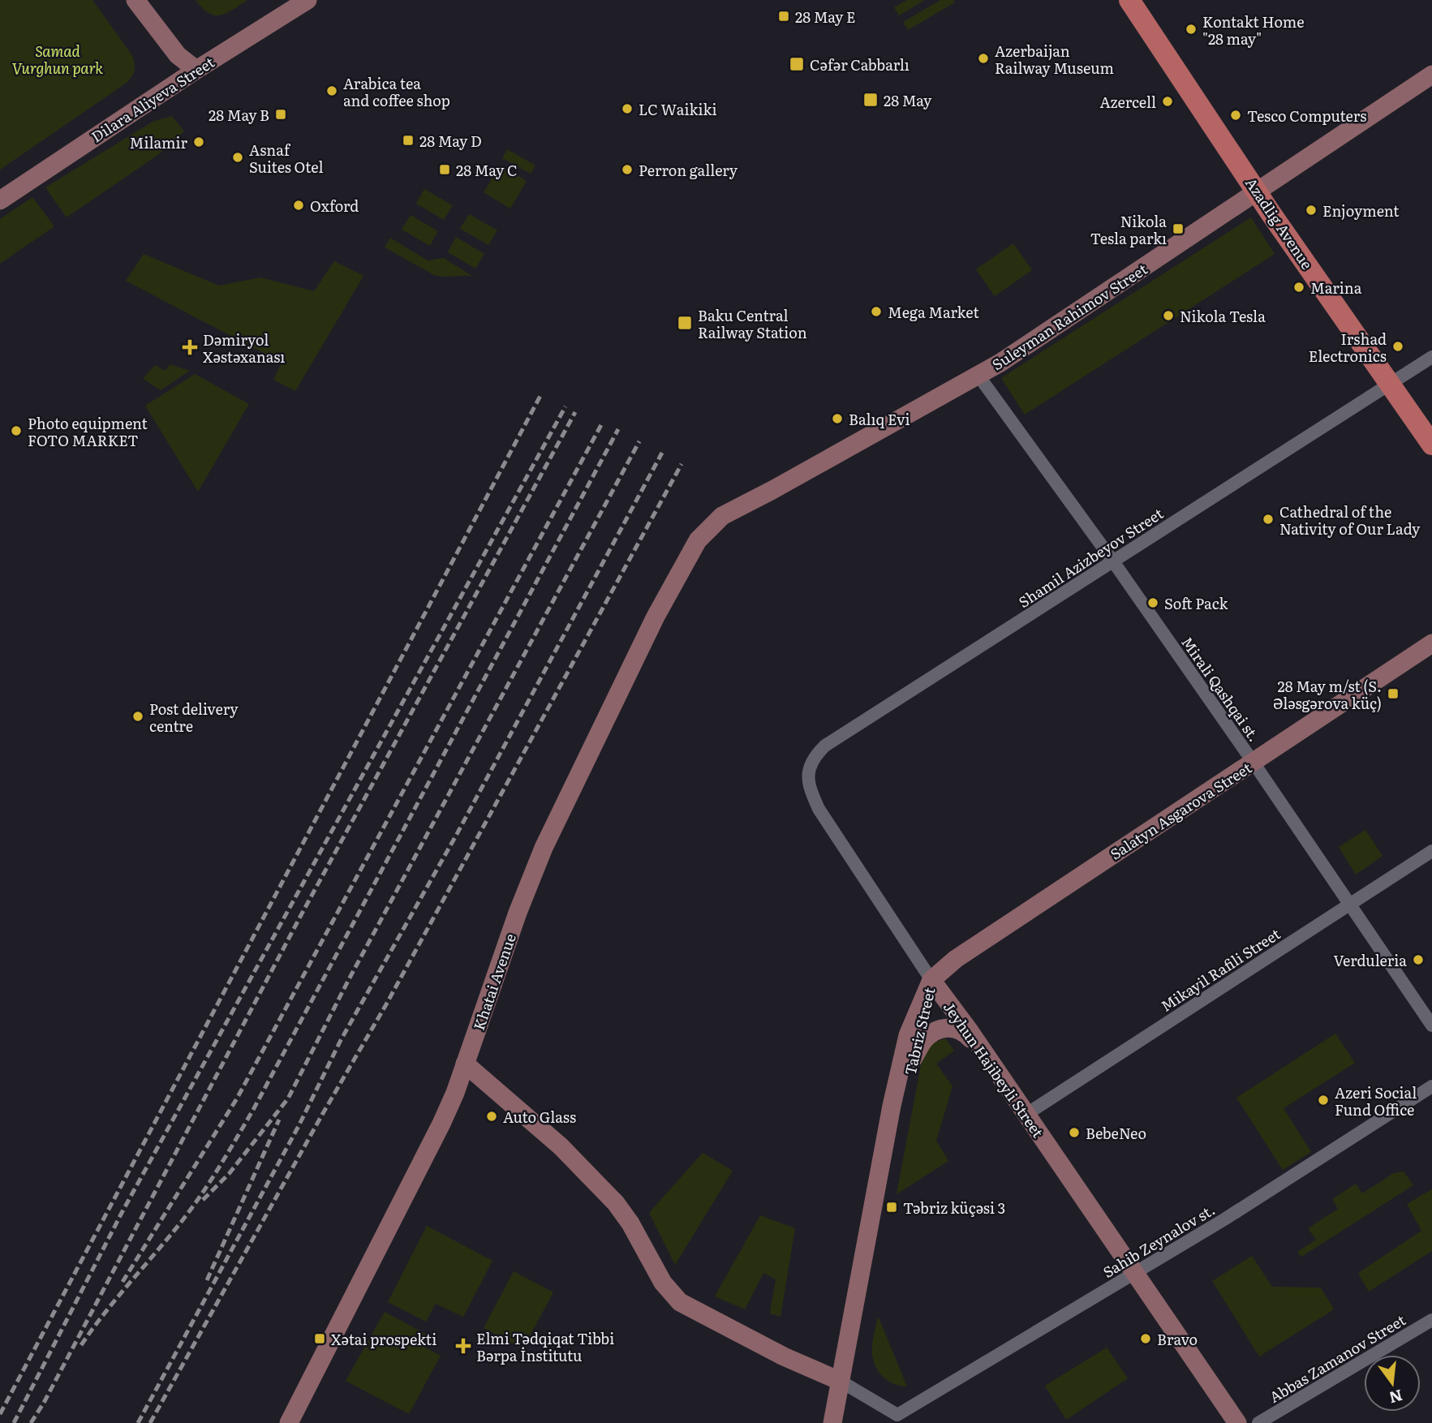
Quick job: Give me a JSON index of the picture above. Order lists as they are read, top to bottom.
{
  "streets": {
    "main road": [
      "Dilara Aliyeva Street",
      "Azadlig Avenue",
      "Suleyman Rahimov Street",
      "Salatyn Asgarova Street",
      "Khatai Avenue",
      "Tabriz Street",
      "Jeyhun Hajibeyli Street"
    ],
    "street": [
      "Shamil Azizbeyov Street",
      "Mirali Qashqai st.",
      "Mikayil Rafili Street",
      "Sahib Zeynalov st.",
      "Abbas Zamanov Street"
    ]
  },
  "crossings": [
    ["Azadlig Avenue", "Suleyman Rahimov Street"],
    ["Azadlig Avenue", "Shamil Azizbeyov Street"],
    ["Suleyman Rahimov Street", "Mirali Qashqai st."],
    ["Suleyman Rahimov Street", "Khatai Avenue"],
    ["Shamil Azizbeyov Street", "Mirali Qashqai st."],
    ["Shamil Azizbeyov Street", "Jeyhun Hajibeyli Street"],
    ["Mirali Qashqai st.", "Salatyn Asgarova Street"],
    ["Mirali Qashqai st.", "Mikayil Rafili Street"],
    ["Salatyn Asgarova Street", "Tabriz Street"],
    ["Salatyn Asgarova Street", "Jeyhun Hajibeyli Street"],
    ["Mikayil Rafili Street", "Jeyhun Hajibeyli Street"],
    ["Tabriz Street", "Jeyhun Hajibeyli Street"],
    ["Jeyhun Hajibeyli Street", "Sahib Zeynalov st."]
  ],
  "parks": ["Samad Vurghun park"],
  "places": {
    "transit": [
      "28 May E",
      "Cəfər Cabbarlı",
      "28 May",
      "28 May B",
      "28 May D",
      "28 May C",
      "Nikola Tesla parkı",
      "Baku Central Railway Station",
      "28 May m/st (S. Ələsgərova küç)",
      "Təbriz küçəsi 3",
      "Xətai prospekti"
    ],
    "other": [
      "Kontakt Home \"28 may\"",
      "Azerbaijan Railway Museum",
      "Arabica tea and coffee shop",
      "Azercell",
      "LC Waikiki",
      "Tesco Computers",
      "Milamir",
      "Asnaf Suites Otel",
      "Perron gallery",
      "Oxford",
      "Enjoyment",
      "Marina",
      "Mega Market",
      "Nikola Tesla",
      "Irshad Electronics",
      "Balıq Evi",
      "Photo equipment FOTO MARKET",
      "Cathedral of the Nativity of Our Lady",
      "Soft Pack",
      "Post delivery centre",
      "Verduleria",
      "Azeri Social Fund Office",
      "Auto Glass",
      "BebeNeo",
      "Bravo"
    ],
    "health": ["Dəmiryol Xəstəxanası", "Elmi Tədqiqat Tibbi Bərpa İnstitutu"]
  },
  "north": "bottom"
}
